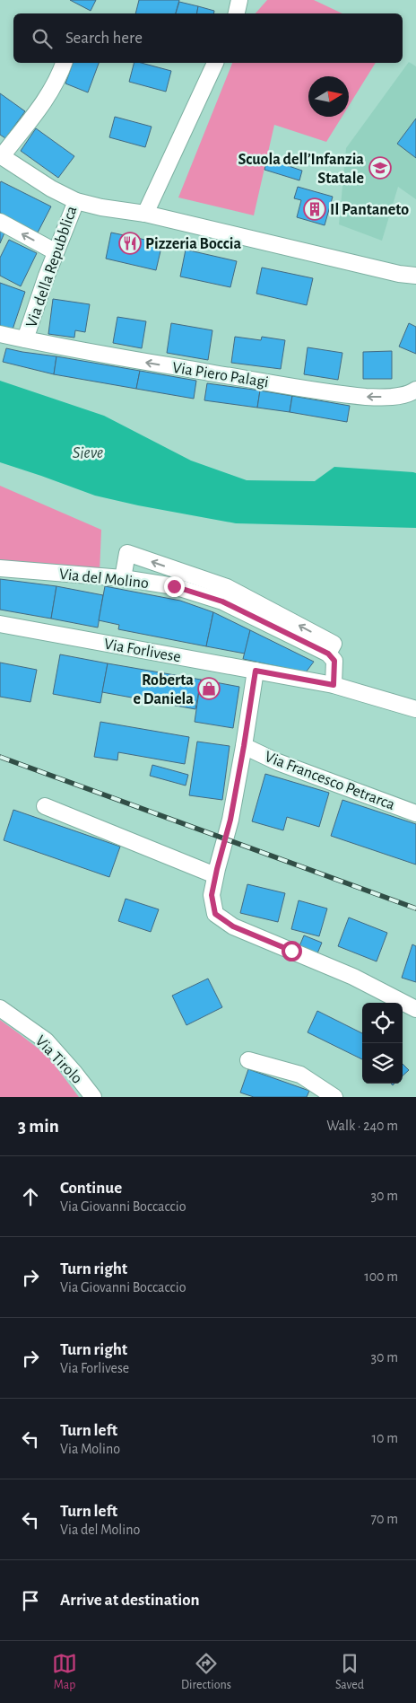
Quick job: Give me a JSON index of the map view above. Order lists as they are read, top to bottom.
{
  "streets": {
    "street": [
      "Via della Repubblica",
      "Via Piero Palagi",
      "Via del Molino",
      "Via Forlivese",
      "Via Francesco Petrarca",
      "Via Tirolo"
    ]
  },
  "crossings": [
    ["Via della Repubblica", "Via Piero Palagi"]
  ],
  "water": ["Sieve"],
  "places": {
    "school or university": ["Scuola dell’Infanzia Statale"],
    "building": ["Il Pantaneto"],
    "restaurant": ["Pizzeria Boccia"],
    "shop": ["Roberta e Daniela"]
  },
  "north": "right",
  "page": {
    "search": "Search here",
    "heading": ["3 min", "Walk · 240 m"],
    "list": [
      ["Continue", "Via Giovanni Boccaccio", "30 m"],
      ["Turn right", "Via Giovanni Boccaccio", "100 m"],
      ["Turn right", "Via Forlivese", "30 m"],
      ["Turn left", "Via Molino", "10 m"],
      ["Turn left", "Via del Molino", "70 m"],
      "Arrive at destination"
    ],
    "nav": ["Map", "Directions", "Saved"]
  }
}
